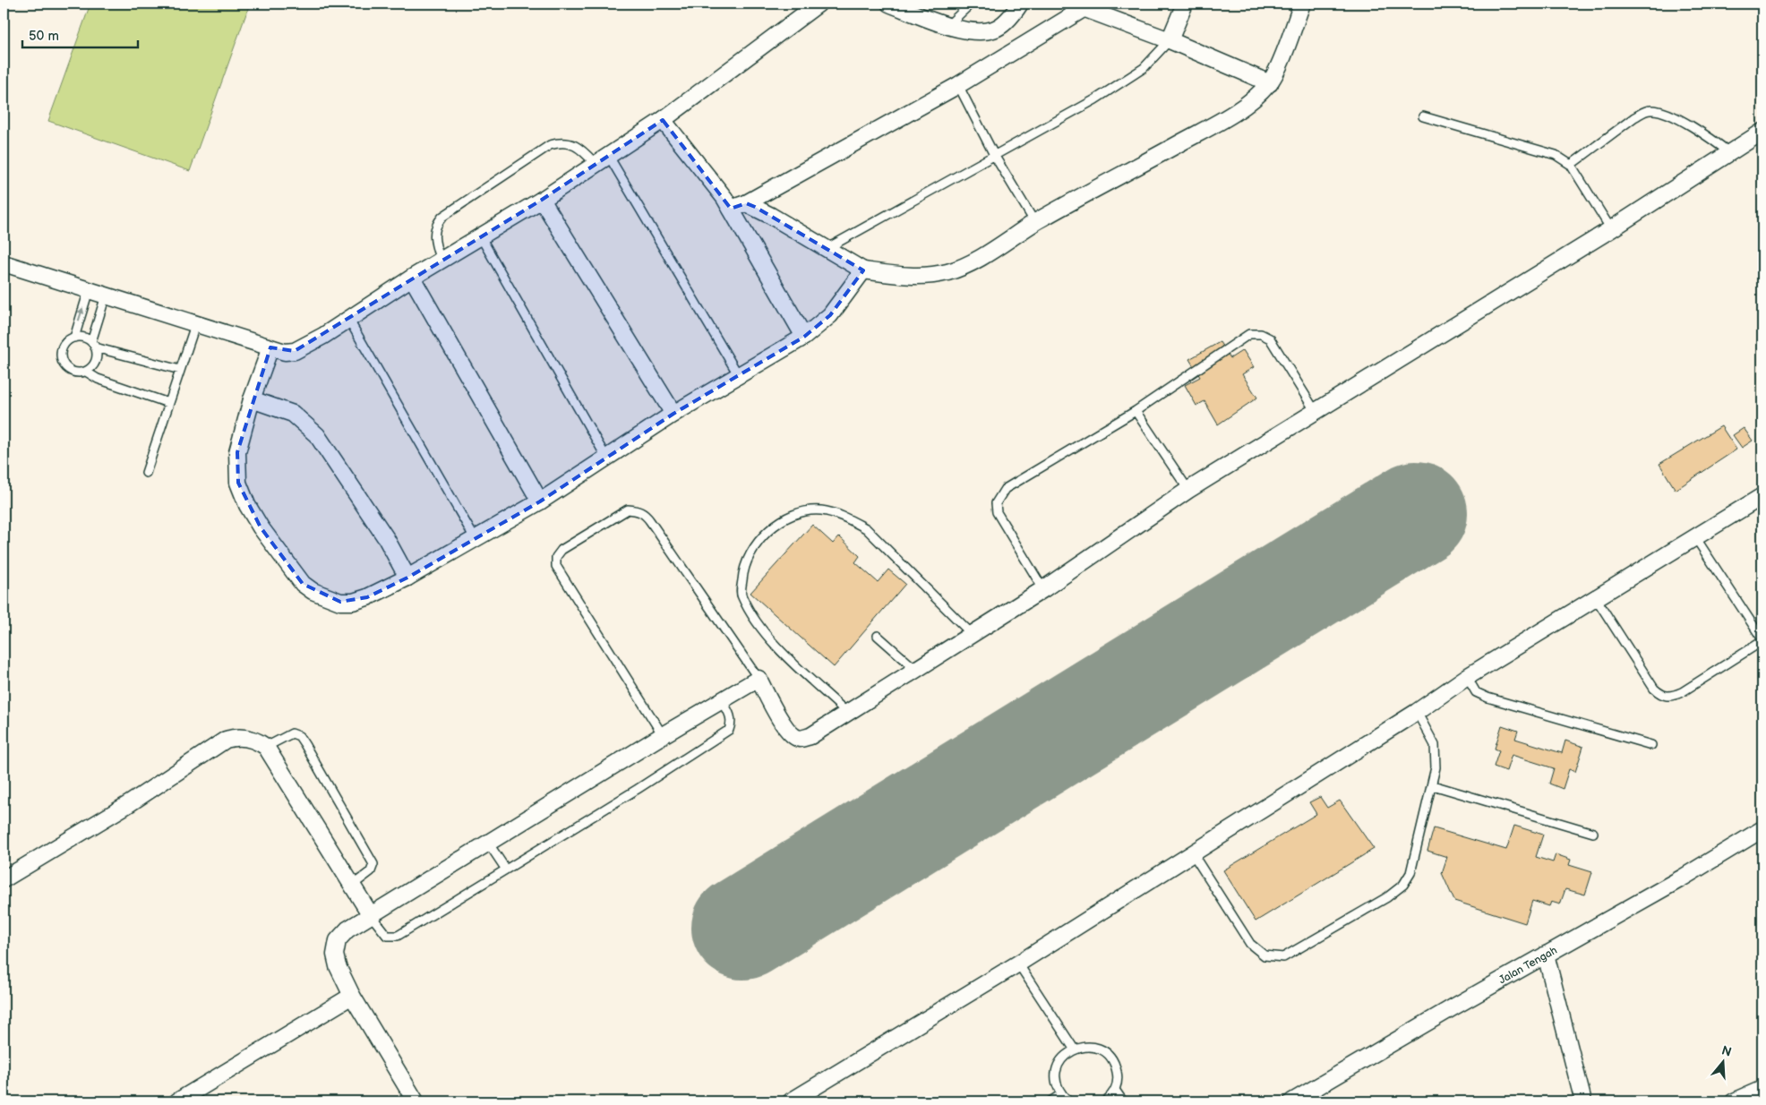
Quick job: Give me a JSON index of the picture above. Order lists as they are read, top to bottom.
{
  "streets": {
    "street": ["Jalan Tengah"]
  },
  "scale_bar": "50 m",
  "north": "top"
}
